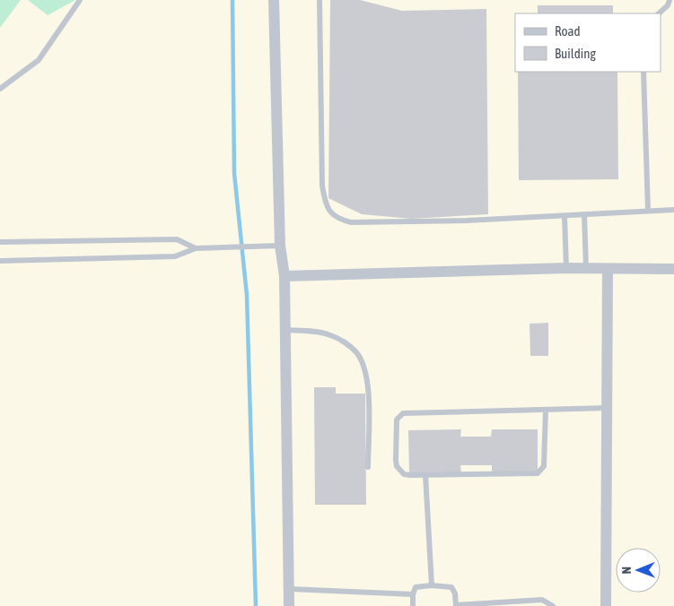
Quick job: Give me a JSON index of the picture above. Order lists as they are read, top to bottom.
{
  "legend": ["Road", "Building"],
  "north": "left"
}
